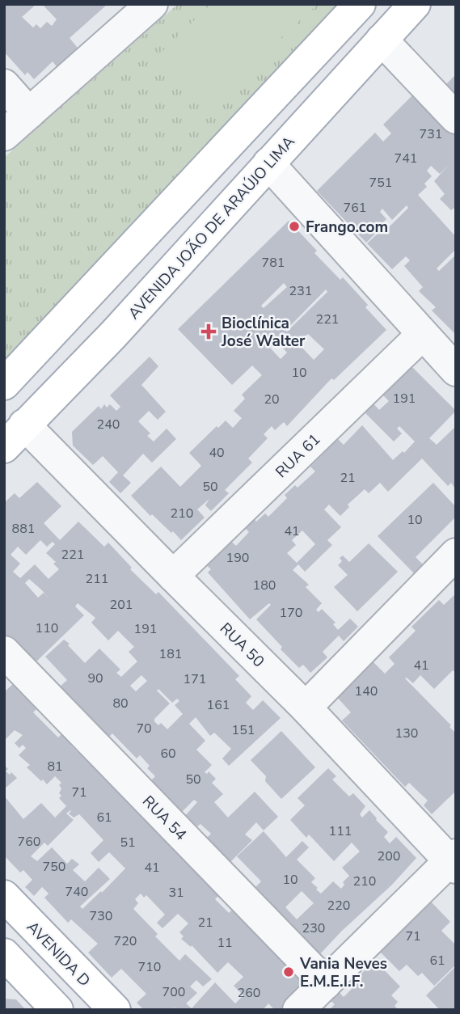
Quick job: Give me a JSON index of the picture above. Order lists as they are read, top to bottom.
{
  "streets": {
    "main road": ["AVENIDA JOÃO DE ARAÚJO LIMA", "AVENIDA D"],
    "street": ["RUA 61", "RUA 50", "RUA 54"]
  },
  "crossings": [
    ["AVENIDA JOÃO DE ARAÚJO LIMA", "RUA 50"],
    ["RUA 61", "RUA 50"]
  ],
  "places": {
    "other": ["Frango.com", "Vania Neves E.M.E.I.F."],
    "health": ["Bioclínica José Walter"]
  },
  "house_numbers": [
    "731",
    "741",
    "751",
    "761",
    "781",
    "231",
    "221",
    "10",
    "191",
    "20",
    "240",
    "40",
    "21",
    "50",
    "210",
    "10",
    "881",
    "41",
    "221",
    "190",
    "211",
    "180",
    "201",
    "170",
    "110",
    "191",
    "181",
    "41",
    "90",
    "171",
    "140",
    "80",
    "161",
    "70",
    "151",
    "130",
    "60",
    "81",
    "50",
    "71",
    "61",
    "111",
    "760",
    "51",
    "200",
    "750",
    "41",
    "10",
    "210",
    "740",
    "31",
    "220",
    "730",
    "21",
    "230",
    "71",
    "720",
    "11",
    "61",
    "710",
    "700",
    "260"
  ]
}
